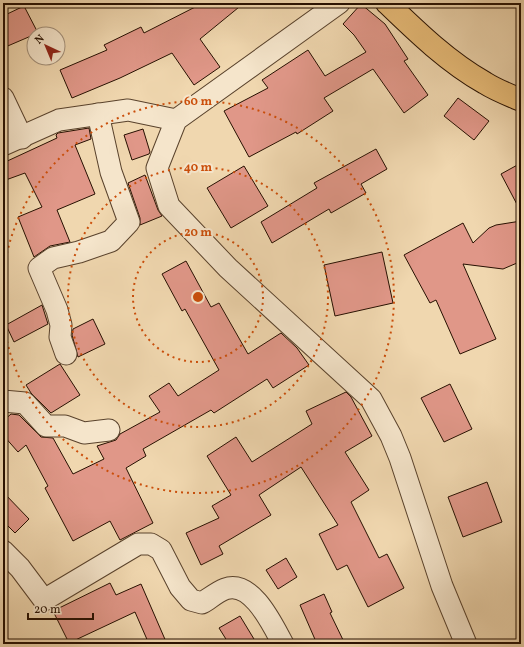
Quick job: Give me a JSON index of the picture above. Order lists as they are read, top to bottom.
{
  "scale_bar": "20 m",
  "north": "top left",
  "rings": ["60 m", "40 m", "20 m"]
}
